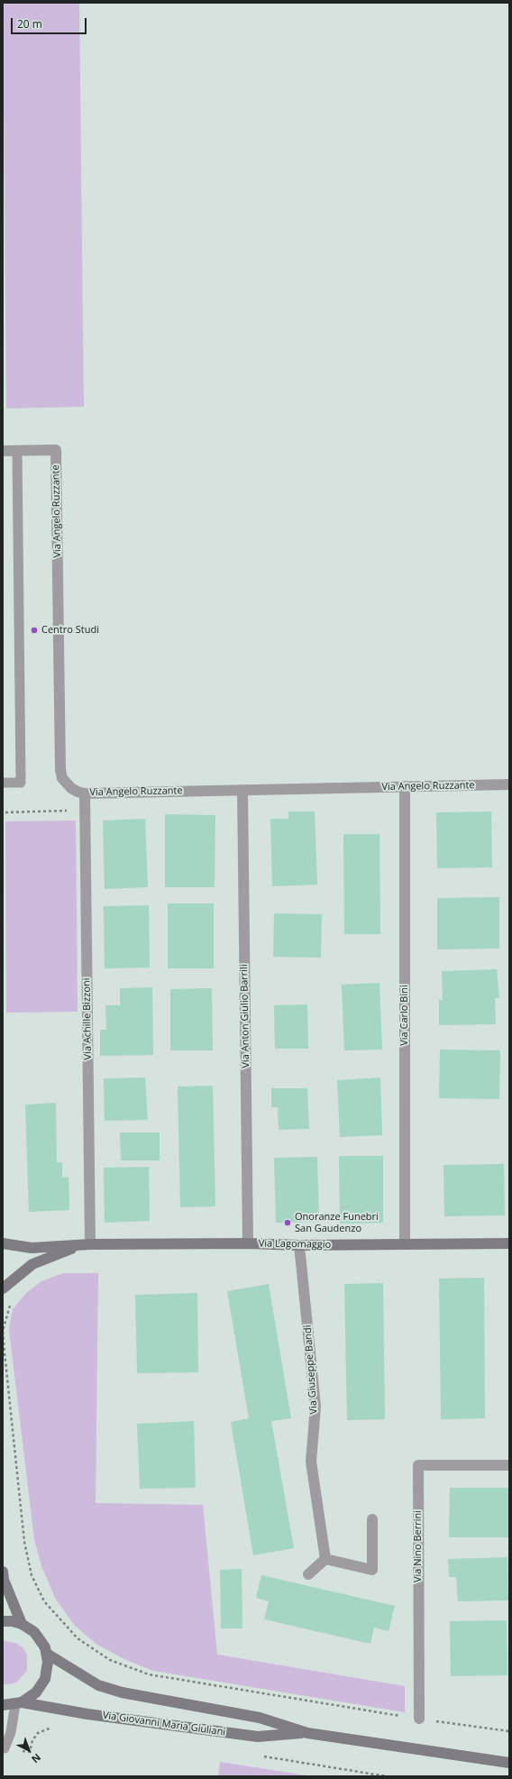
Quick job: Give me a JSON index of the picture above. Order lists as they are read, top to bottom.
{
  "streets": {
    "main road": ["Via Lagomaggio", "Via Giovanni Maria Giuliani"],
    "street": [
      "Via Angelo Ruzzante",
      "Via Carlo Bini",
      "Via Anton Giulio Barrili",
      "Via Achille Bizzoni",
      "Via Giuseppe Bandi",
      "Via Nino Berrini"
    ]
  },
  "crossings": [
    ["Via Angelo Ruzzante", "Via Carlo Bini"],
    ["Via Angelo Ruzzante", "Via Anton Giulio Barrili"],
    ["Via Angelo Ruzzante", "Via Achille Bizzoni"],
    ["Via Carlo Bini", "Via Lagomaggio"],
    ["Via Anton Giulio Barrili", "Via Lagomaggio"],
    ["Via Achille Bizzoni", "Via Lagomaggio"],
    ["Via Lagomaggio", "Via Giuseppe Bandi"]
  ],
  "places": ["Centro Studi", "Onoranze Funebri San Gaudenzo"],
  "scale_bar": "20 m",
  "north": "bottom right"
}
